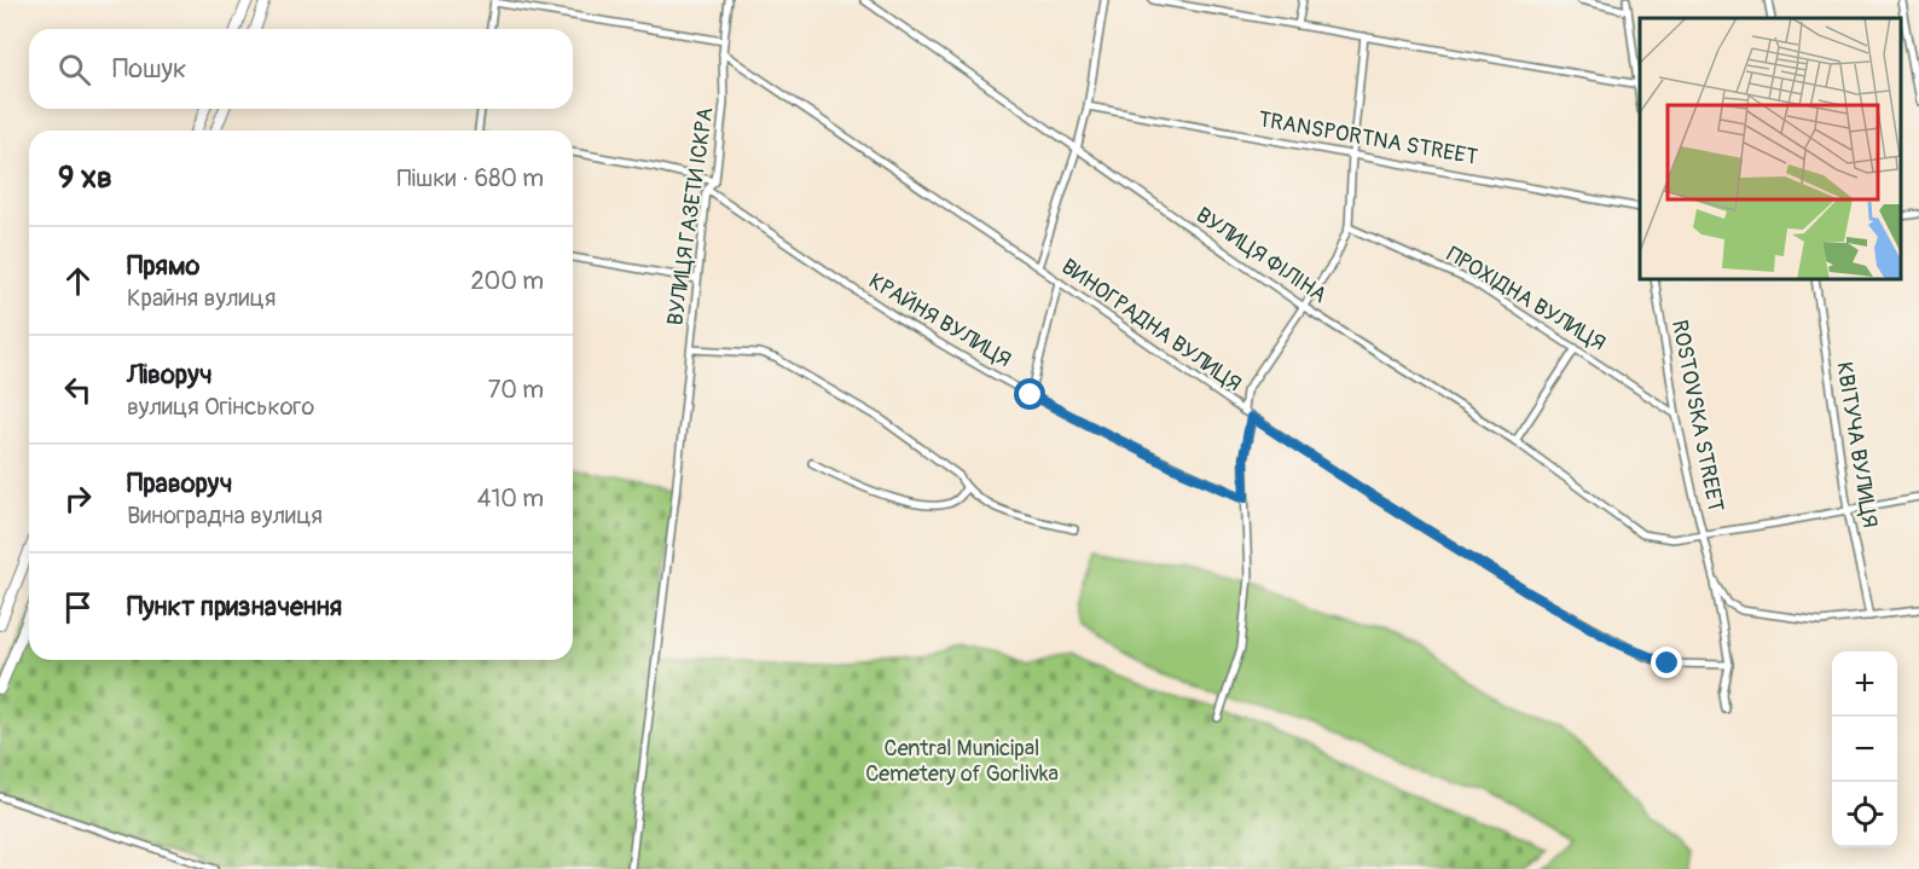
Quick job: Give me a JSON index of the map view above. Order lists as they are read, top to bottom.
{
  "streets": {
    "street": [
      "TRANSPORTNA STREET",
      "ВУЛИЦЯ ГАЗЕТИ ІСКРА",
      "ВУЛИЦЯ ФІЛІНА",
      "ПРОХІДНА ВУЛИЦЯ",
      "КРАЙНЯ ВУЛИЦЯ",
      "ВИНОГРАДНА ВУЛИЦЯ",
      "ROSTOVSKA STREET",
      "КВІТУЧА ВУЛИЦЯ"
    ]
  },
  "crossings": [
    ["ВУЛИЦЯ ГАЗЕТИ ІСКРА", "КРАЙНЯ ВУЛИЦЯ"],
    ["ВУЛИЦЯ ГАЗЕТИ ІСКРА", "ВИНОГРАДНА ВУЛИЦЯ"],
    ["ВУЛИЦЯ ФІЛІНА", "ROSTOVSKA STREET"],
    ["ПРОХІДНА ВУЛИЦЯ", "ROSTOVSKA STREET"]
  ],
  "parks": ["Central Municipal Cemetery of Gorlivka"],
  "page": {
    "search": "Пошук",
    "heading": ["9 хв", "Пішки · 680 m"],
    "list": [
      ["Прямо", "Крайня вулиця", "200 m"],
      ["Ліворуч", "вулиця Огінського", "70 m"],
      ["Праворуч", "Виноградна вулиця", "410 m"],
      "Пункт призначення"
    ],
    "map_buttons": ["+", "−"]
  }
}
